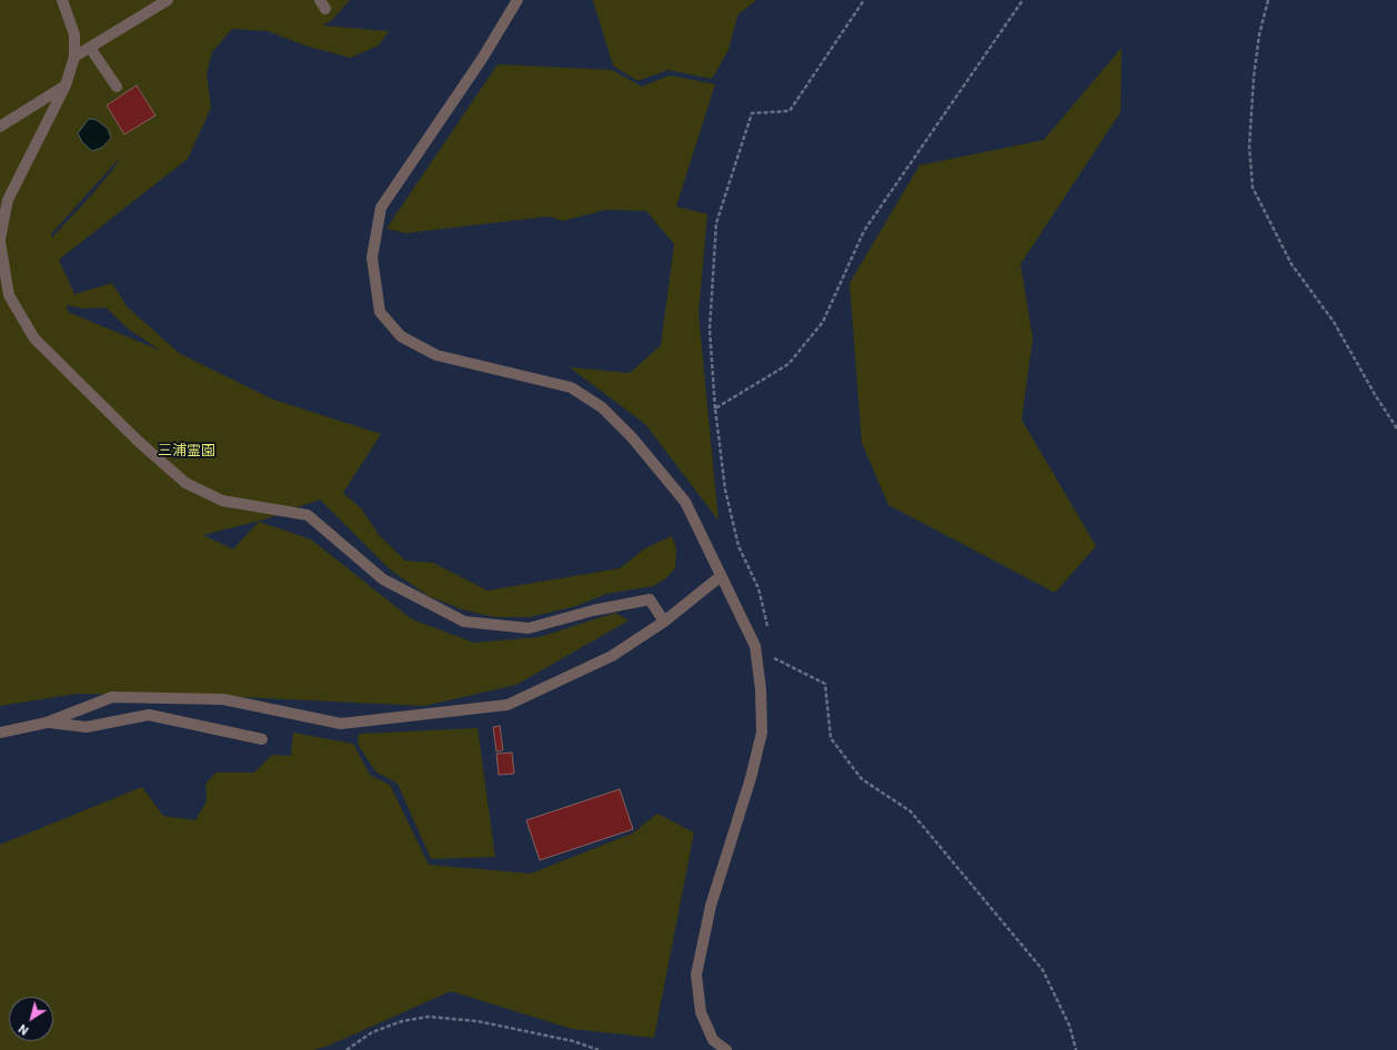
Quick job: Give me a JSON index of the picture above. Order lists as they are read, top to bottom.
{
  "parks": ["三浦霊園"],
  "north": "bottom left"
}
